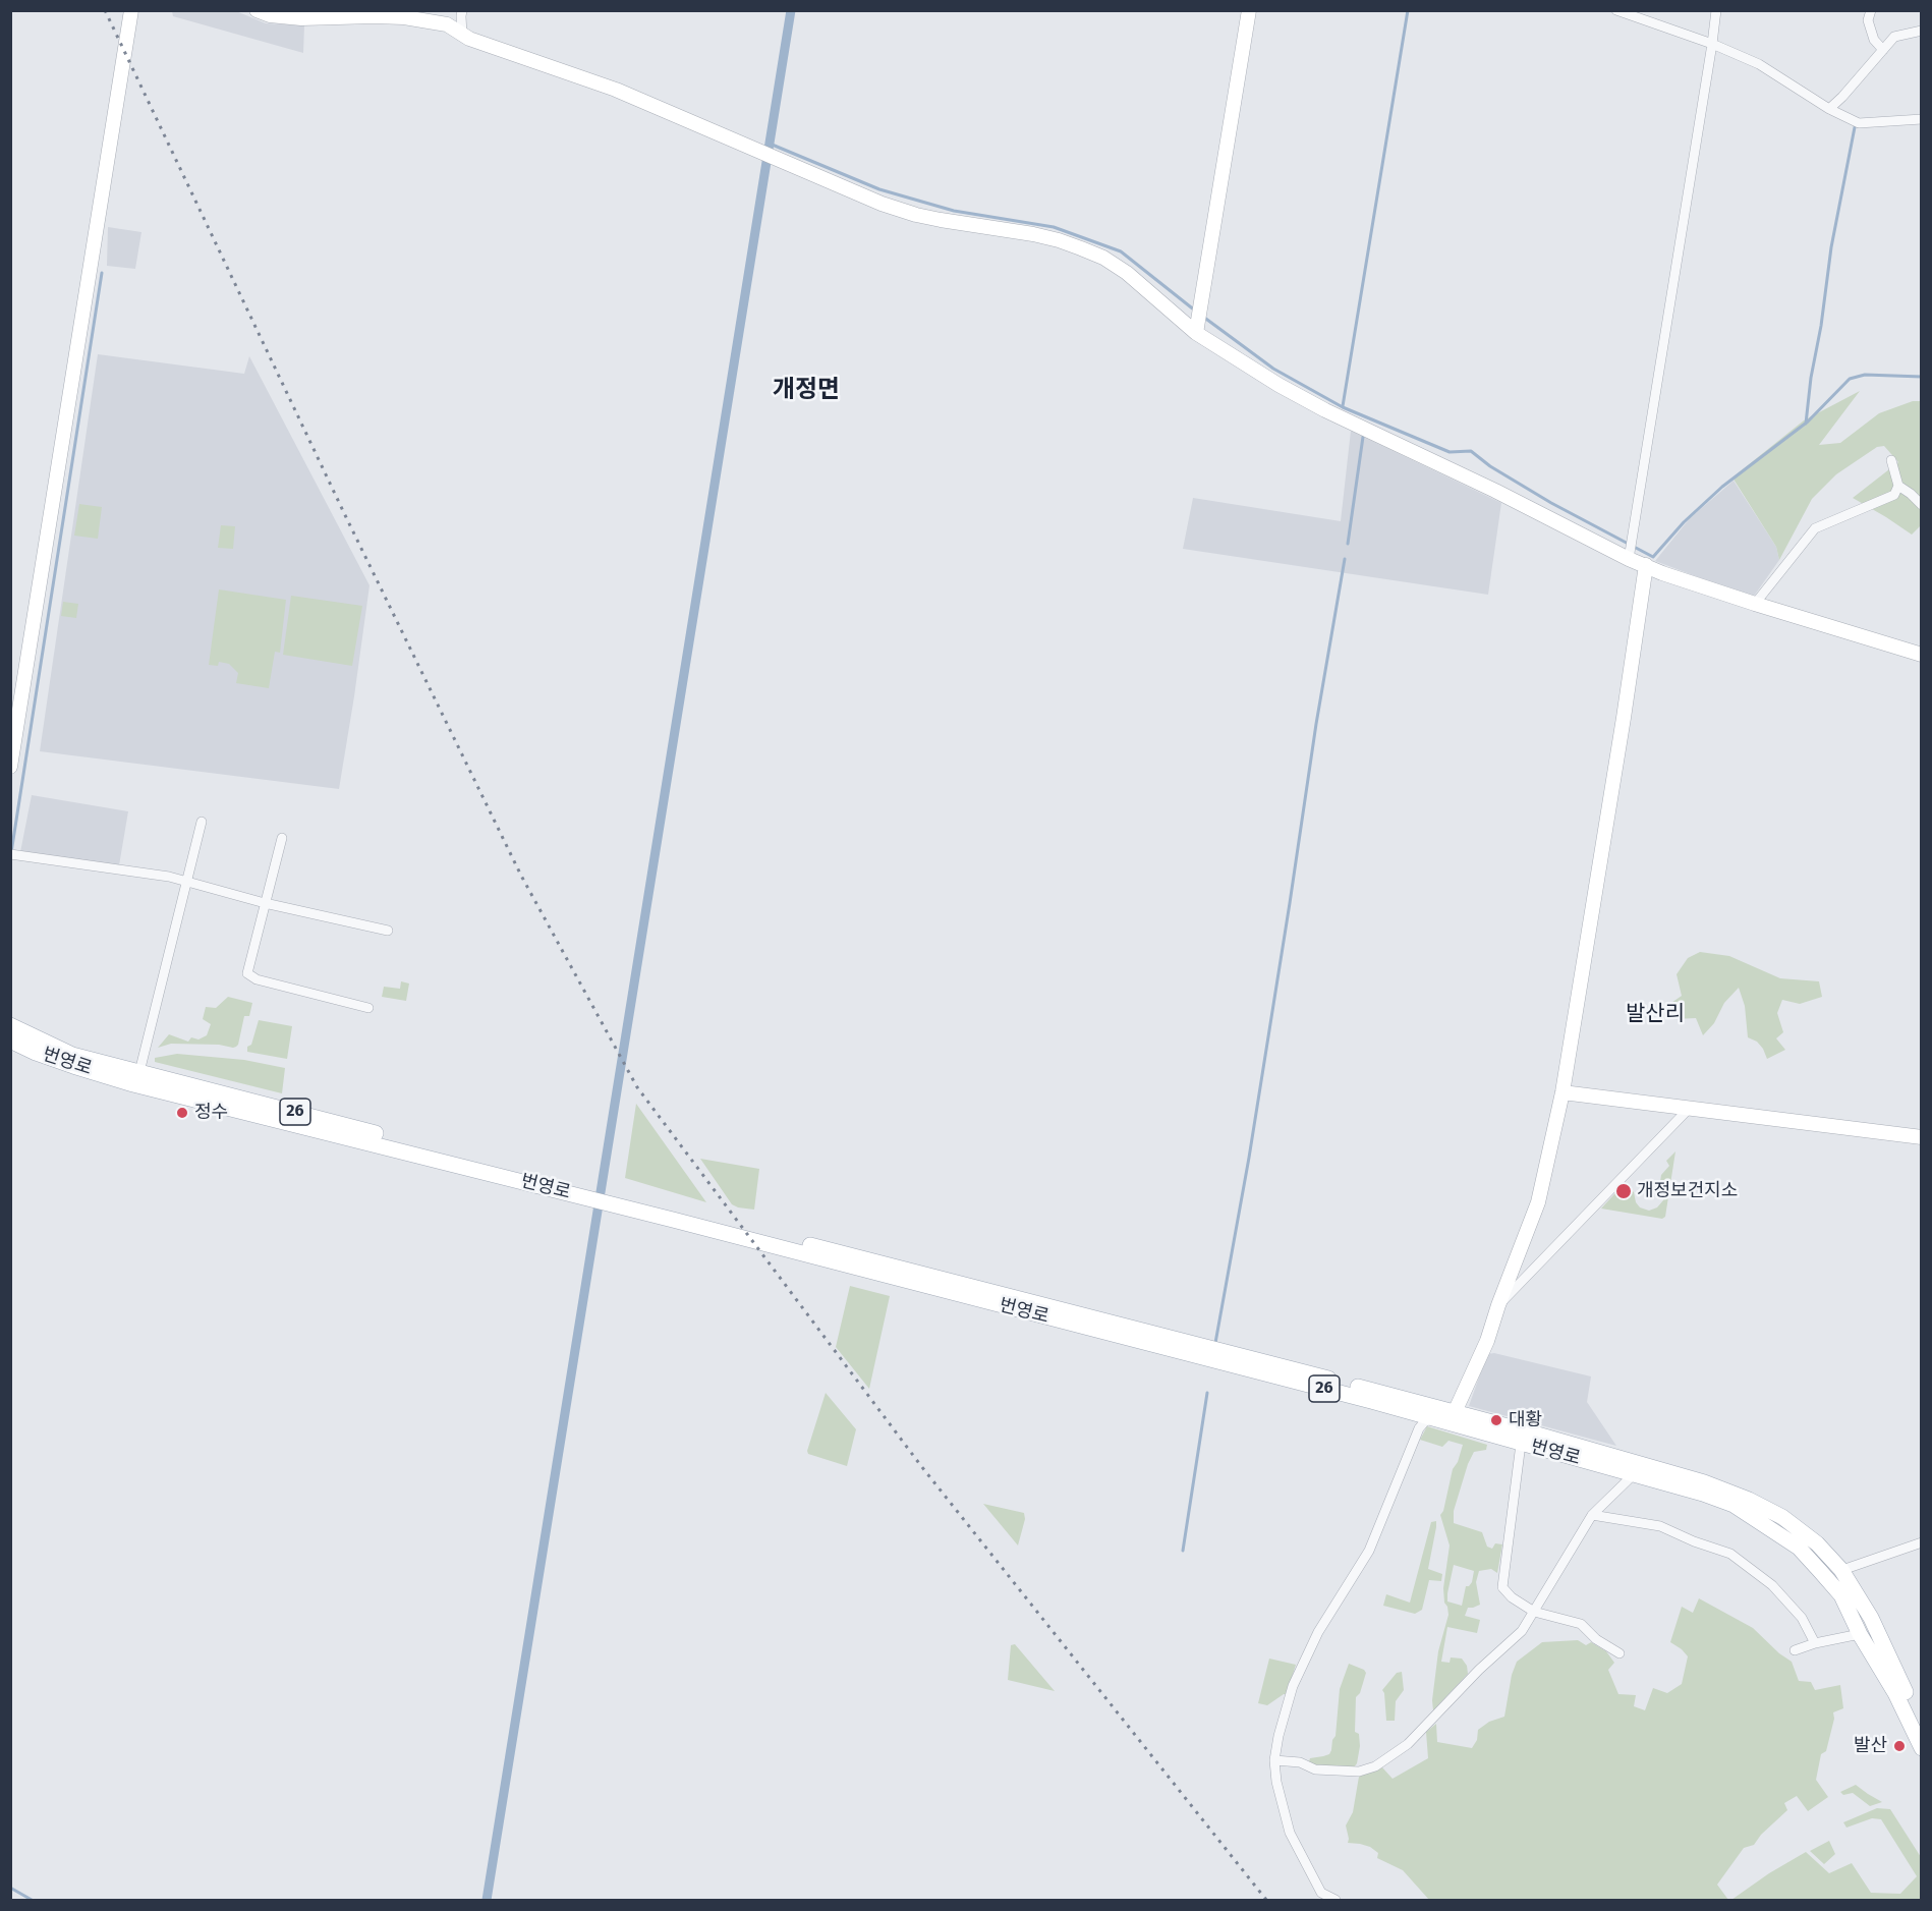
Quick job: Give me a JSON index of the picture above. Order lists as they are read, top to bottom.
{
  "streets": {
    "main road": ["번영로", "26"]
  },
  "districts": ["개정면", "발산리"],
  "places": [
    "정수",
    "개정보건지소",
    "대황",
    "발산"
  ]
}
